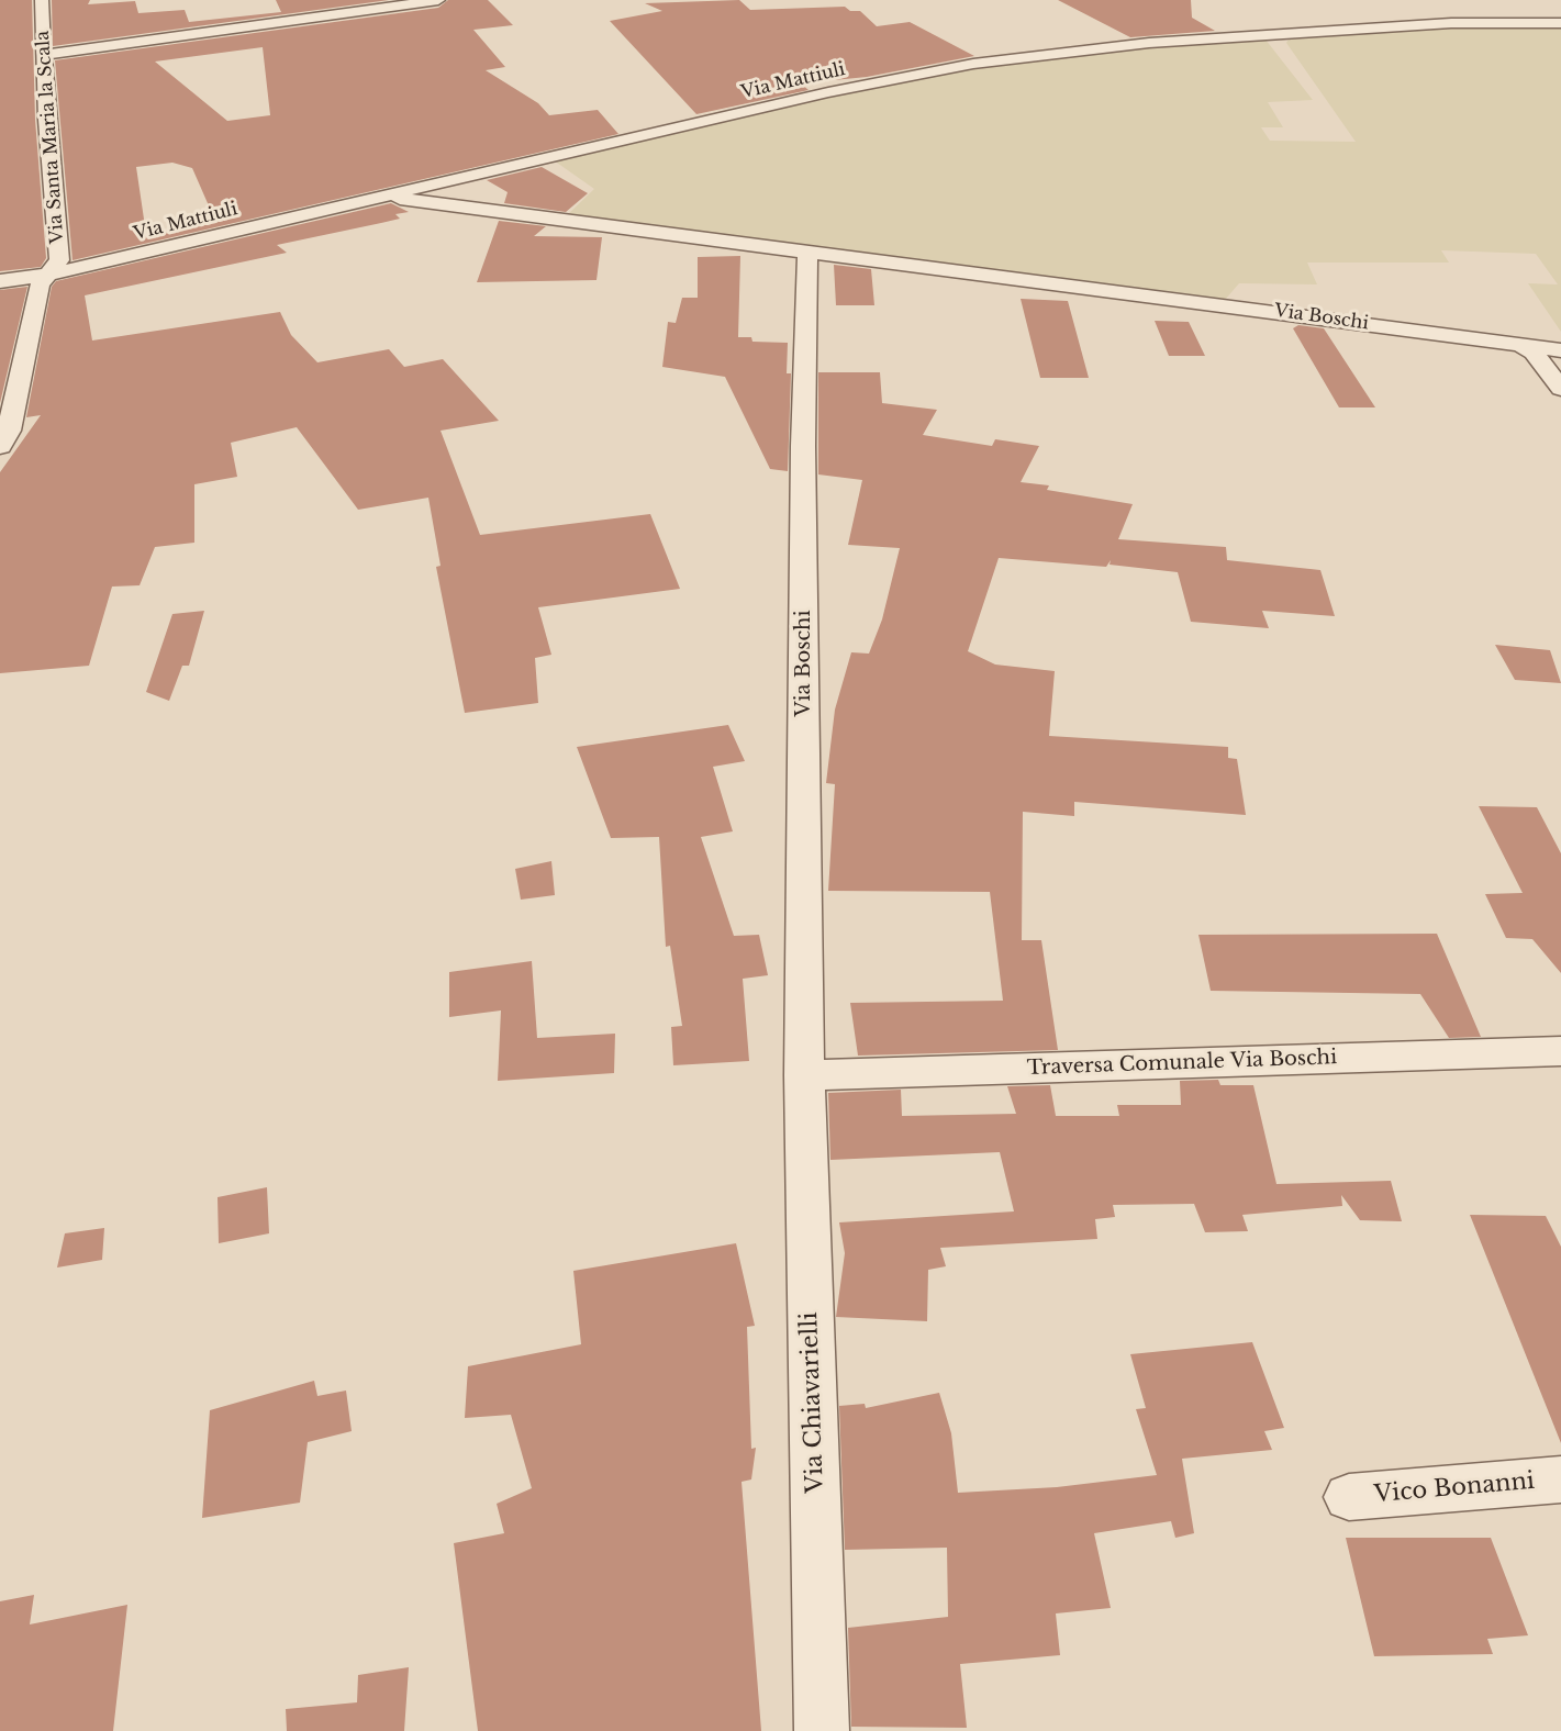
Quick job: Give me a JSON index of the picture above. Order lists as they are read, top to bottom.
{
  "streets": {
    "street": [
      "Via Mattiuli",
      "Via Santa Maria la Scala",
      "Via Boschi",
      "Traversa Comunale Via Boschi",
      "Via Chiavarielli",
      "Vico Bonanni"
    ]
  },
  "crossings": [
    ["Via Mattiuli", "Via Santa Maria la Scala"],
    ["Via Mattiuli", "Via Boschi"],
    ["Via Boschi", "Traversa Comunale Via Boschi"],
    ["Via Boschi", "Via Chiavarielli"],
    ["Traversa Comunale Via Boschi", "Via Chiavarielli"]
  ]
}
